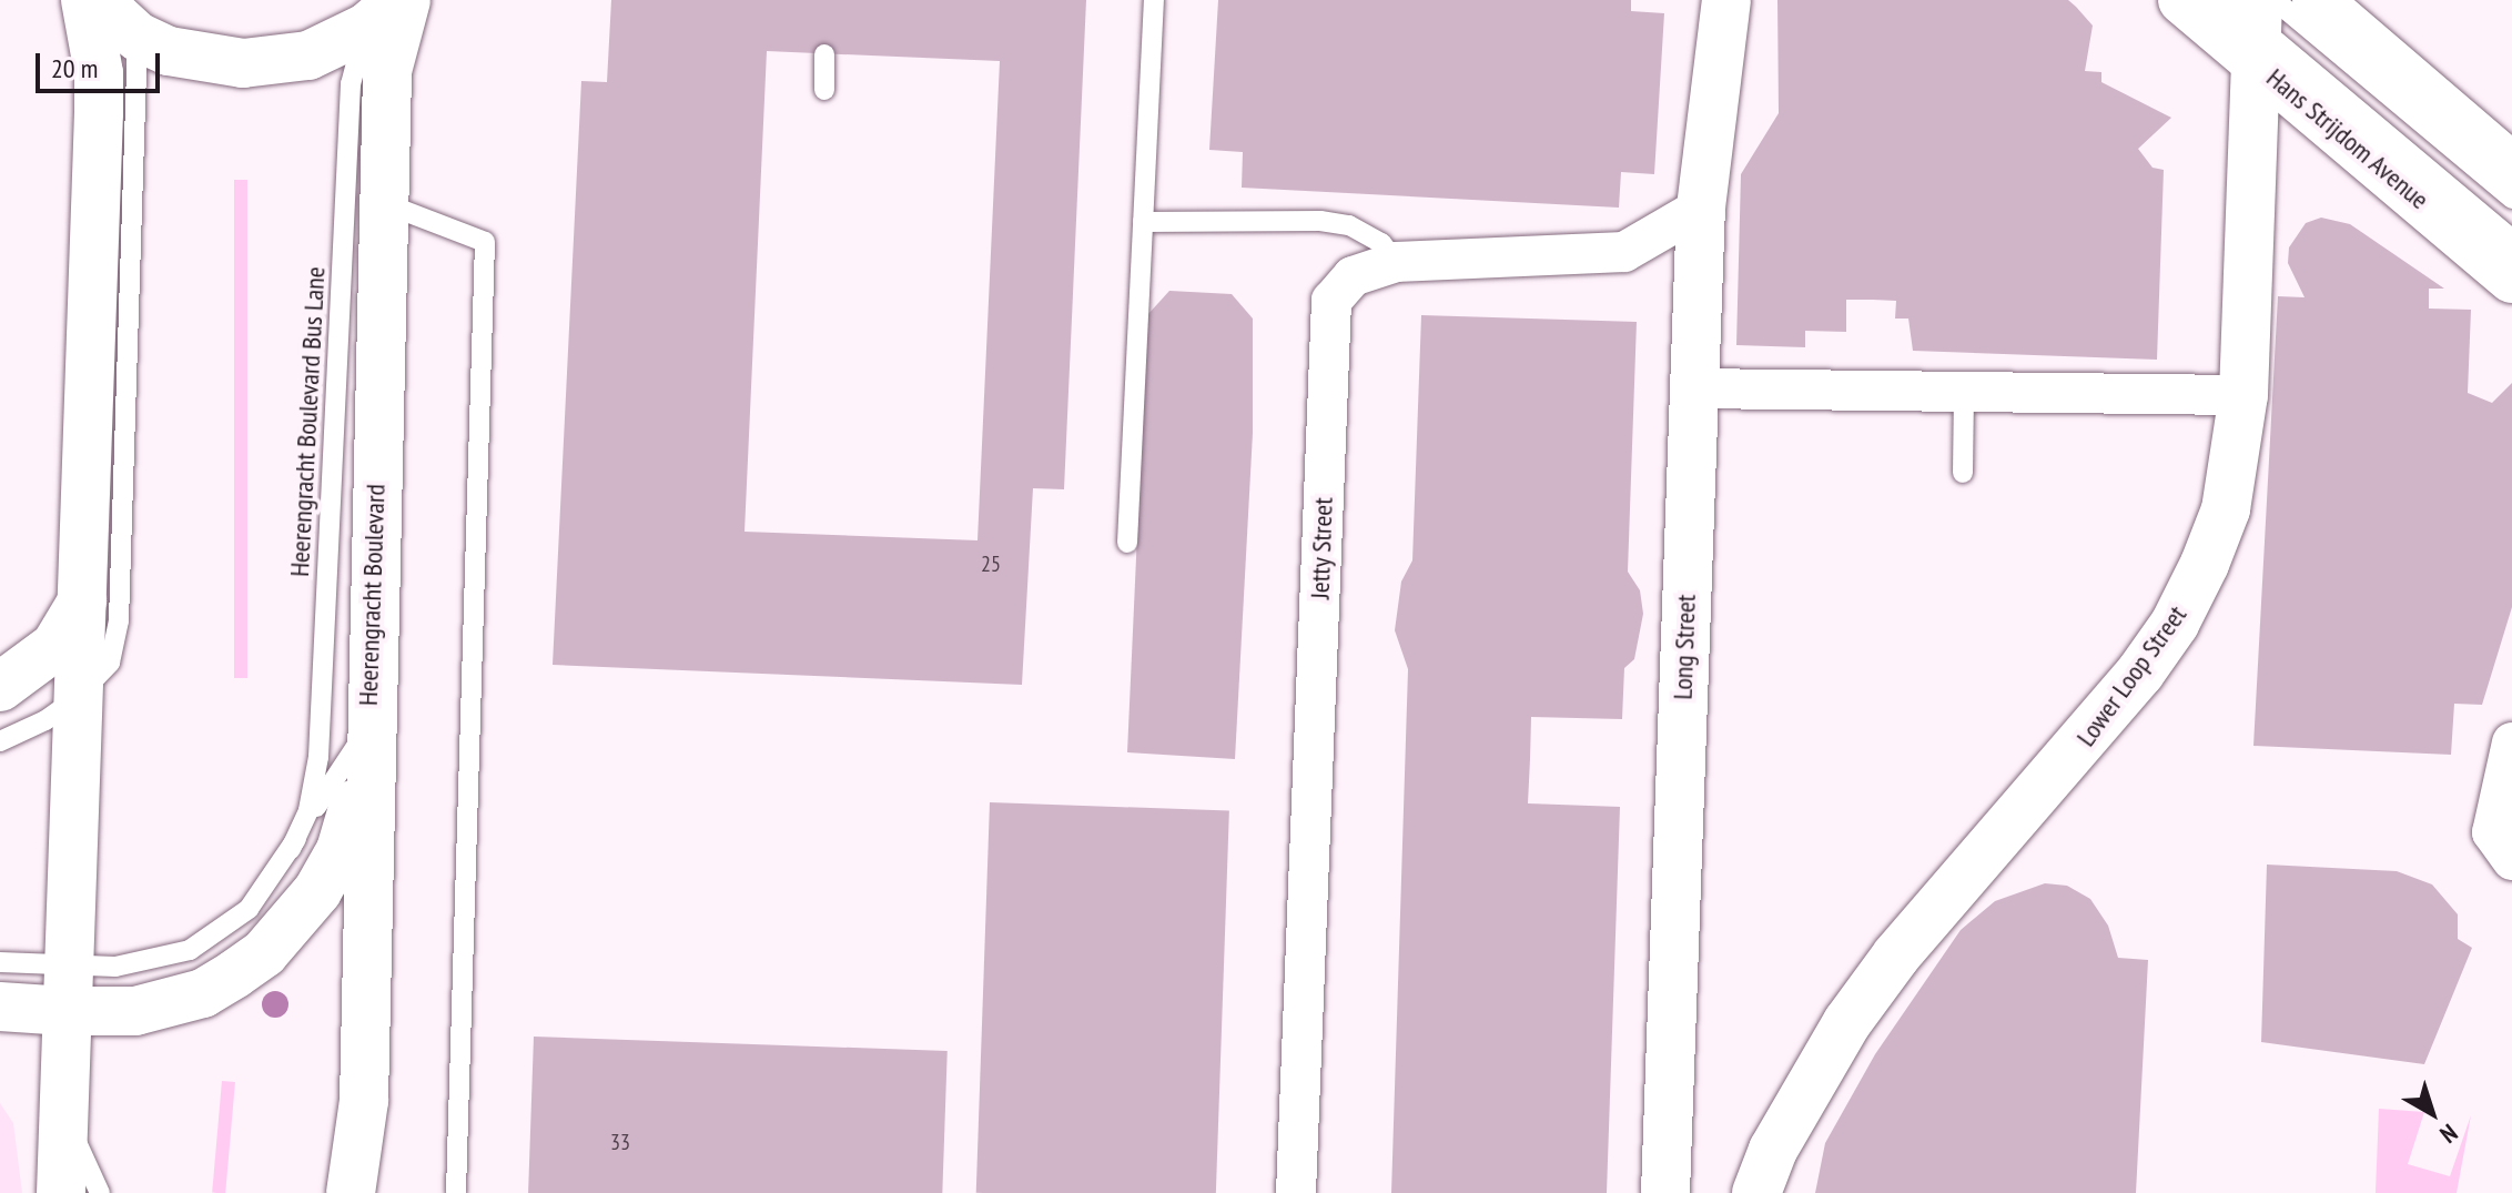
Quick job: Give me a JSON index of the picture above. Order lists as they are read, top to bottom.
{
  "streets": {
    "main road": [
      "Hans Strijdom Avenue",
      "Heerengracht Boulevard",
      "Long Street",
      "Lower Loop Street"
    ],
    "street": ["Jetty Street"],
    "lane": ["Heerengracht Boulevard Bus Lane"]
  },
  "crossings": [
    ["Hans Strijdom Avenue", "Lower Loop Street"],
    ["Jetty Street", "Long Street"]
  ],
  "house_numbers": ["25", "33"],
  "scale_bar": "20 m",
  "north": "bottom right"
}
